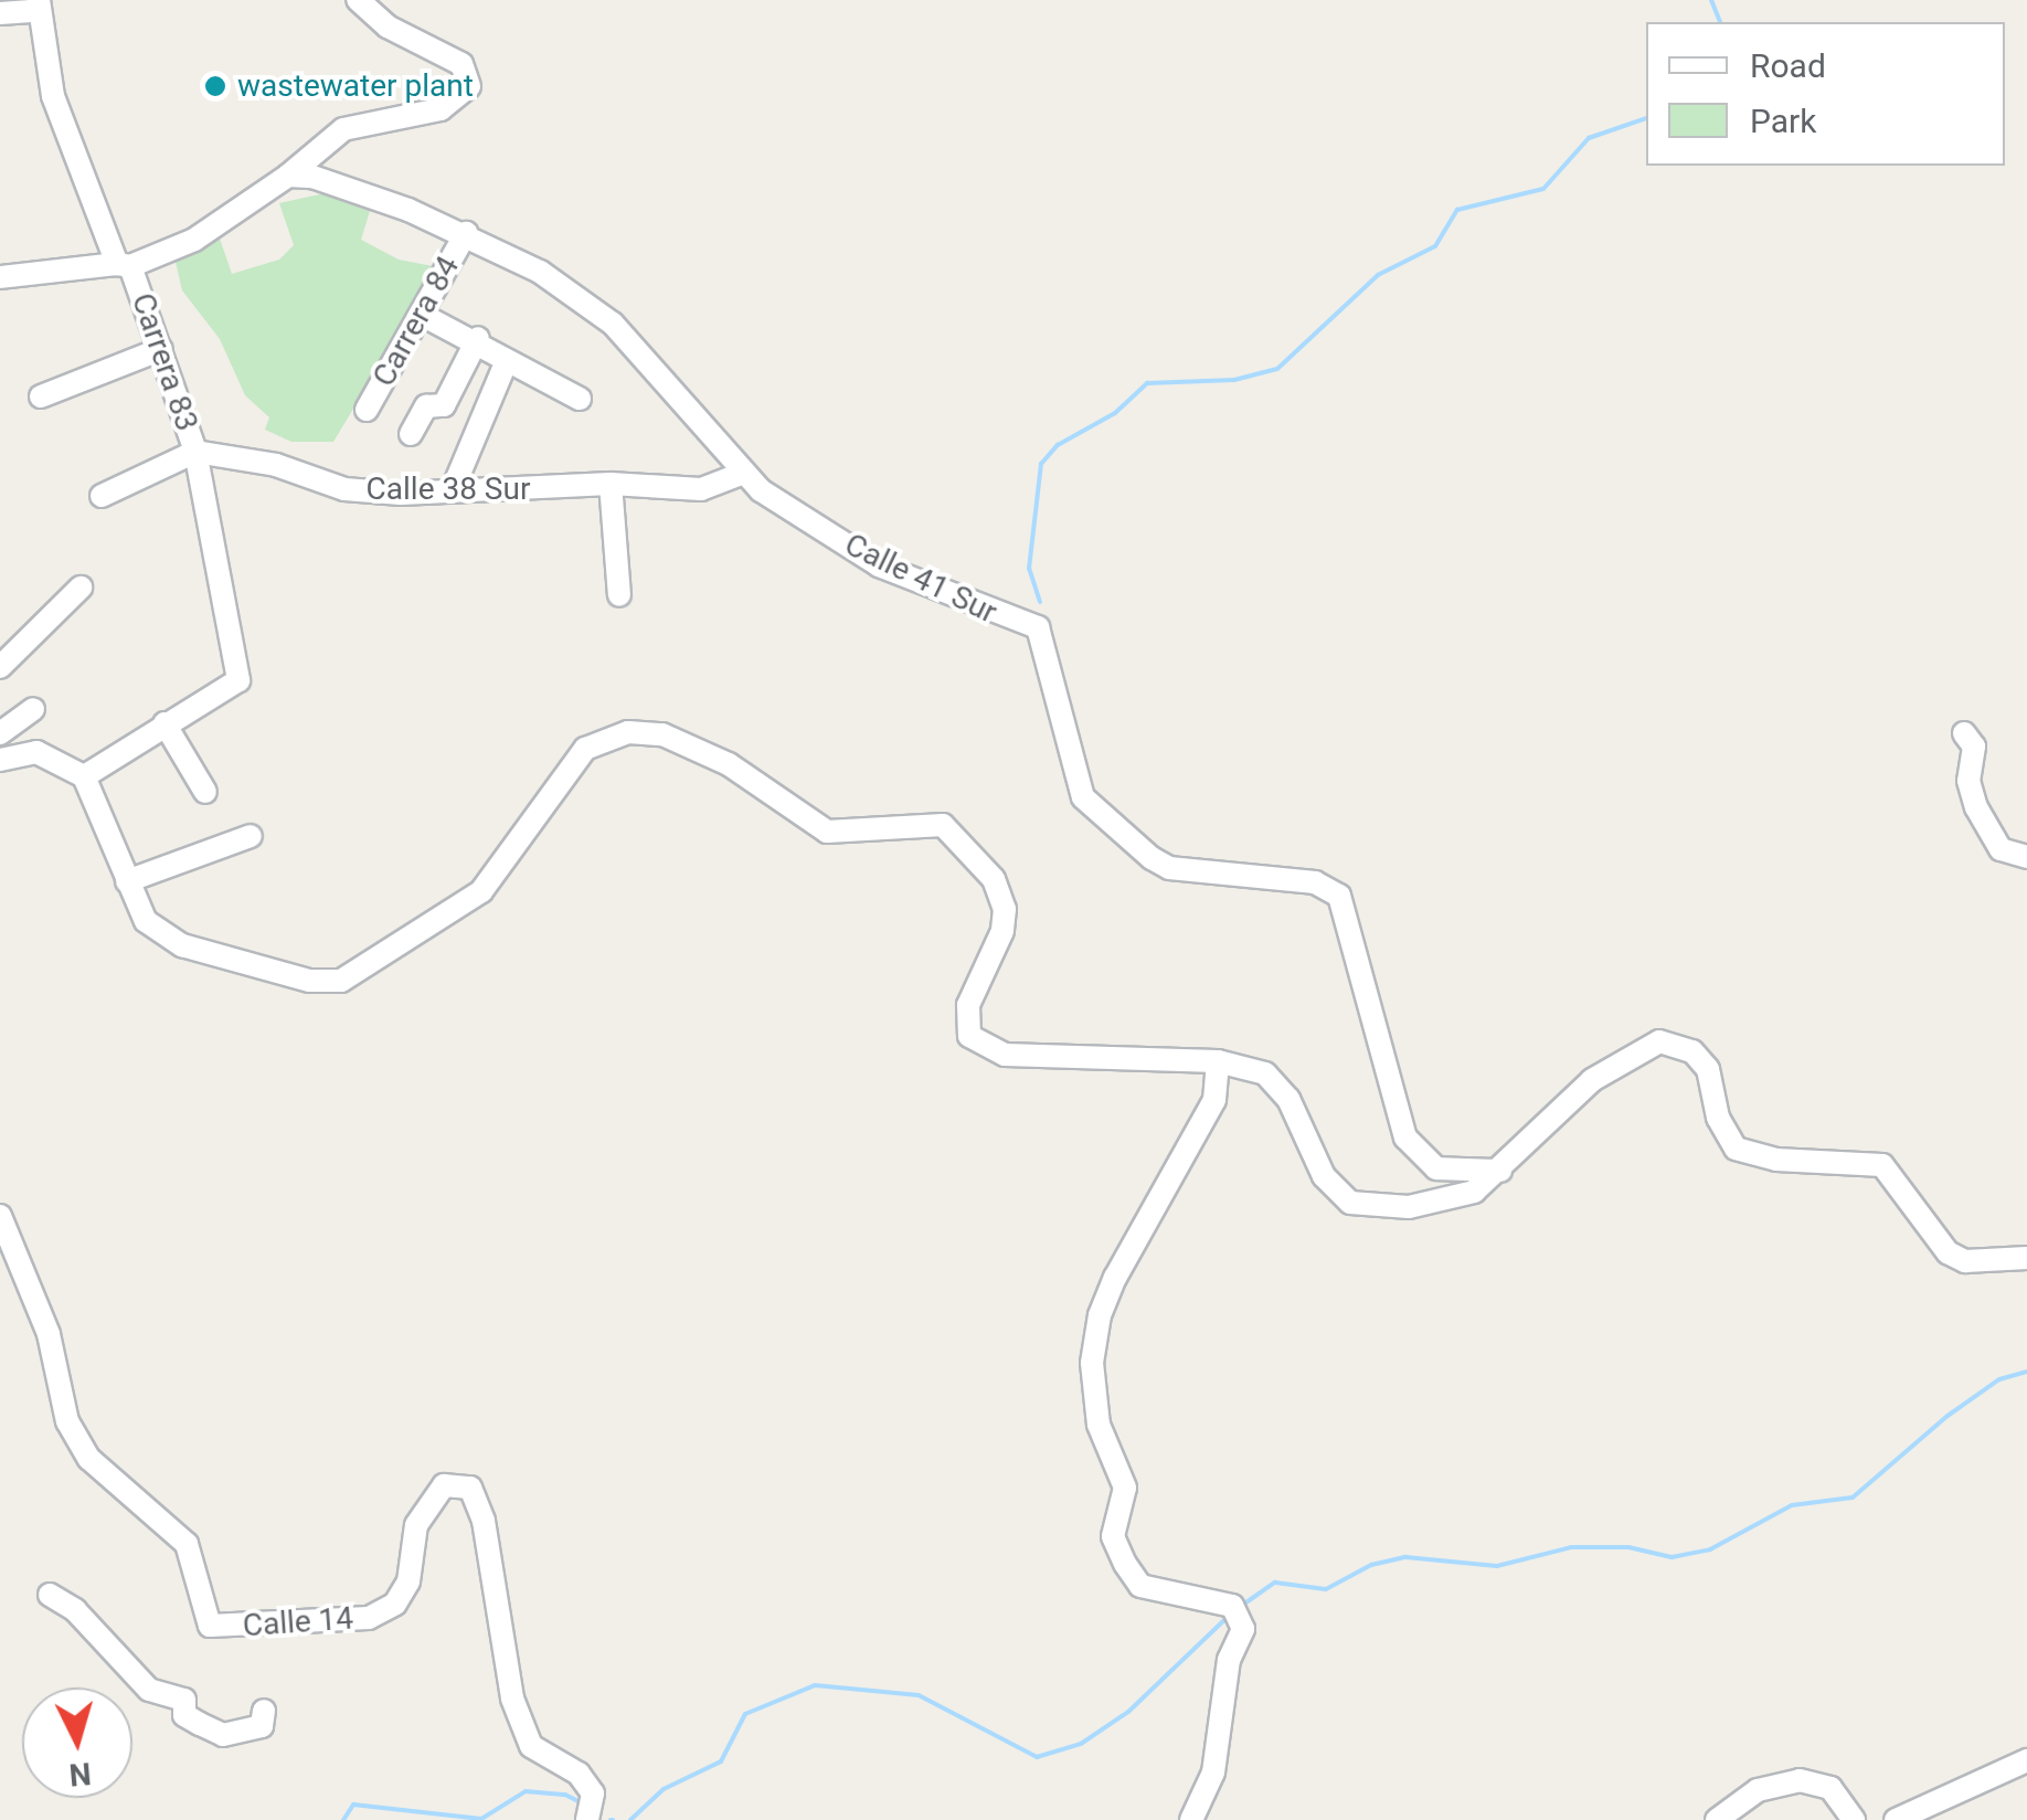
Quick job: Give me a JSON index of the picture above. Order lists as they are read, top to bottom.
{
  "streets": {
    "street": [
      "Carrera 84",
      "Carrera 83",
      "Calle 38 Sur",
      "Calle 41 Sur",
      "Calle 14"
    ]
  },
  "crossings": [
    ["Carrera 84", "Calle 41 Sur"],
    ["Carrera 83", "Calle 38 Sur"],
    ["Calle 38 Sur", "Calle 41 Sur"]
  ],
  "places": ["wastewater plant"],
  "legend": ["Road", "Park"],
  "north": "bottom"
}
